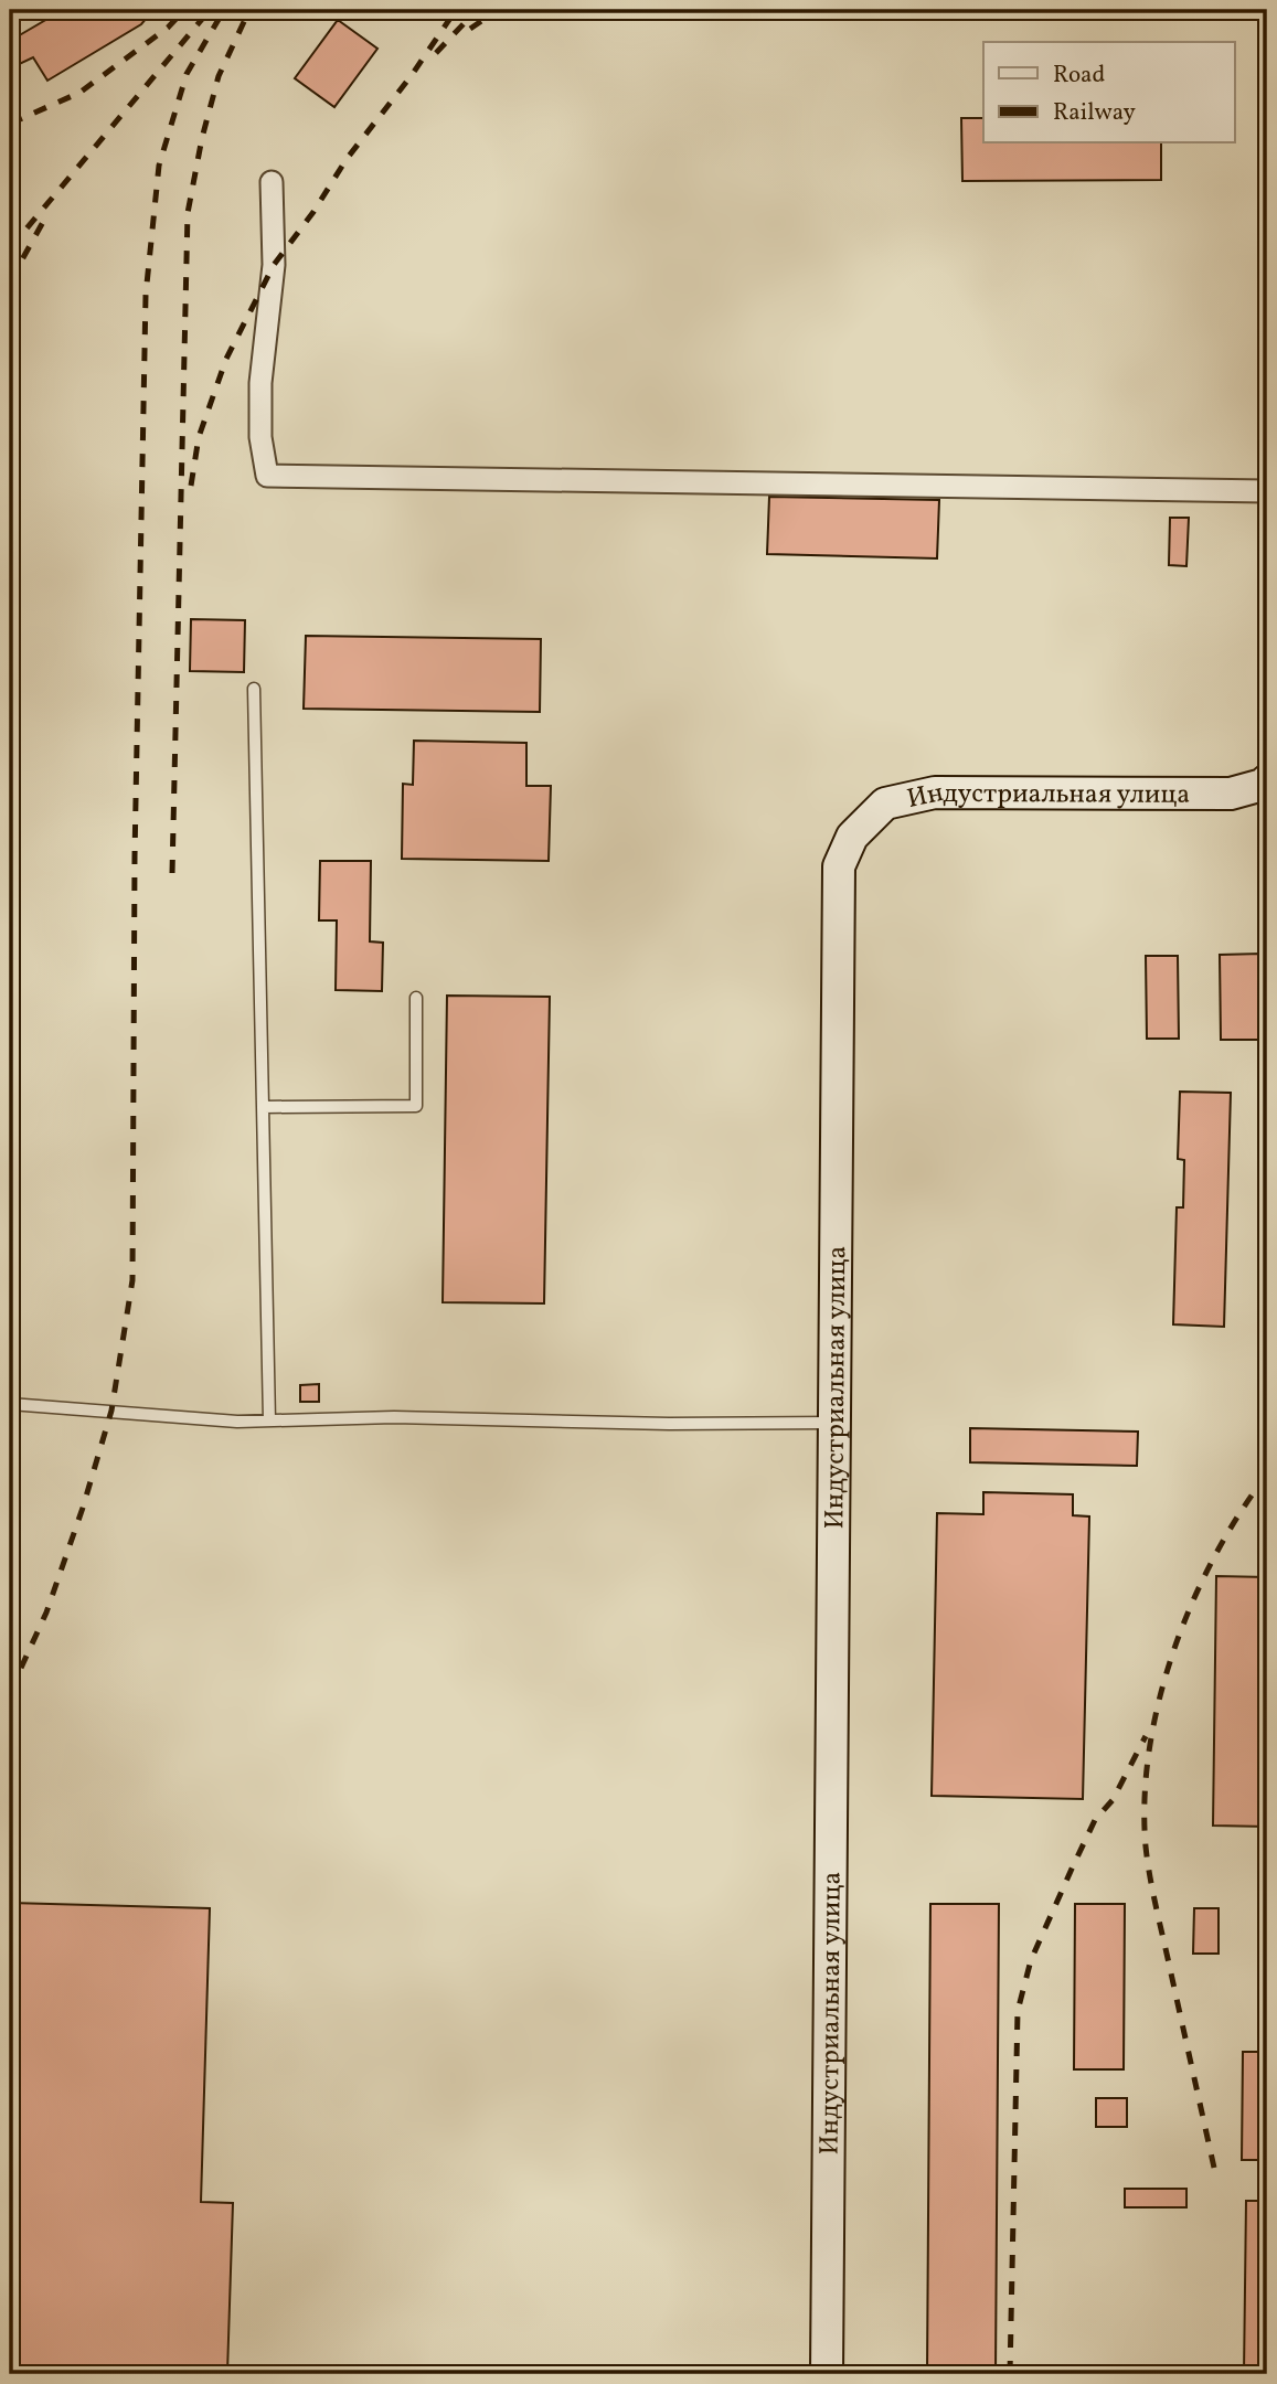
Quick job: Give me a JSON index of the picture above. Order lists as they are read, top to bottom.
{
  "streets": {
    "street": ["Индустриальная улица"]
  },
  "legend": ["Road", "Railway"]
}
